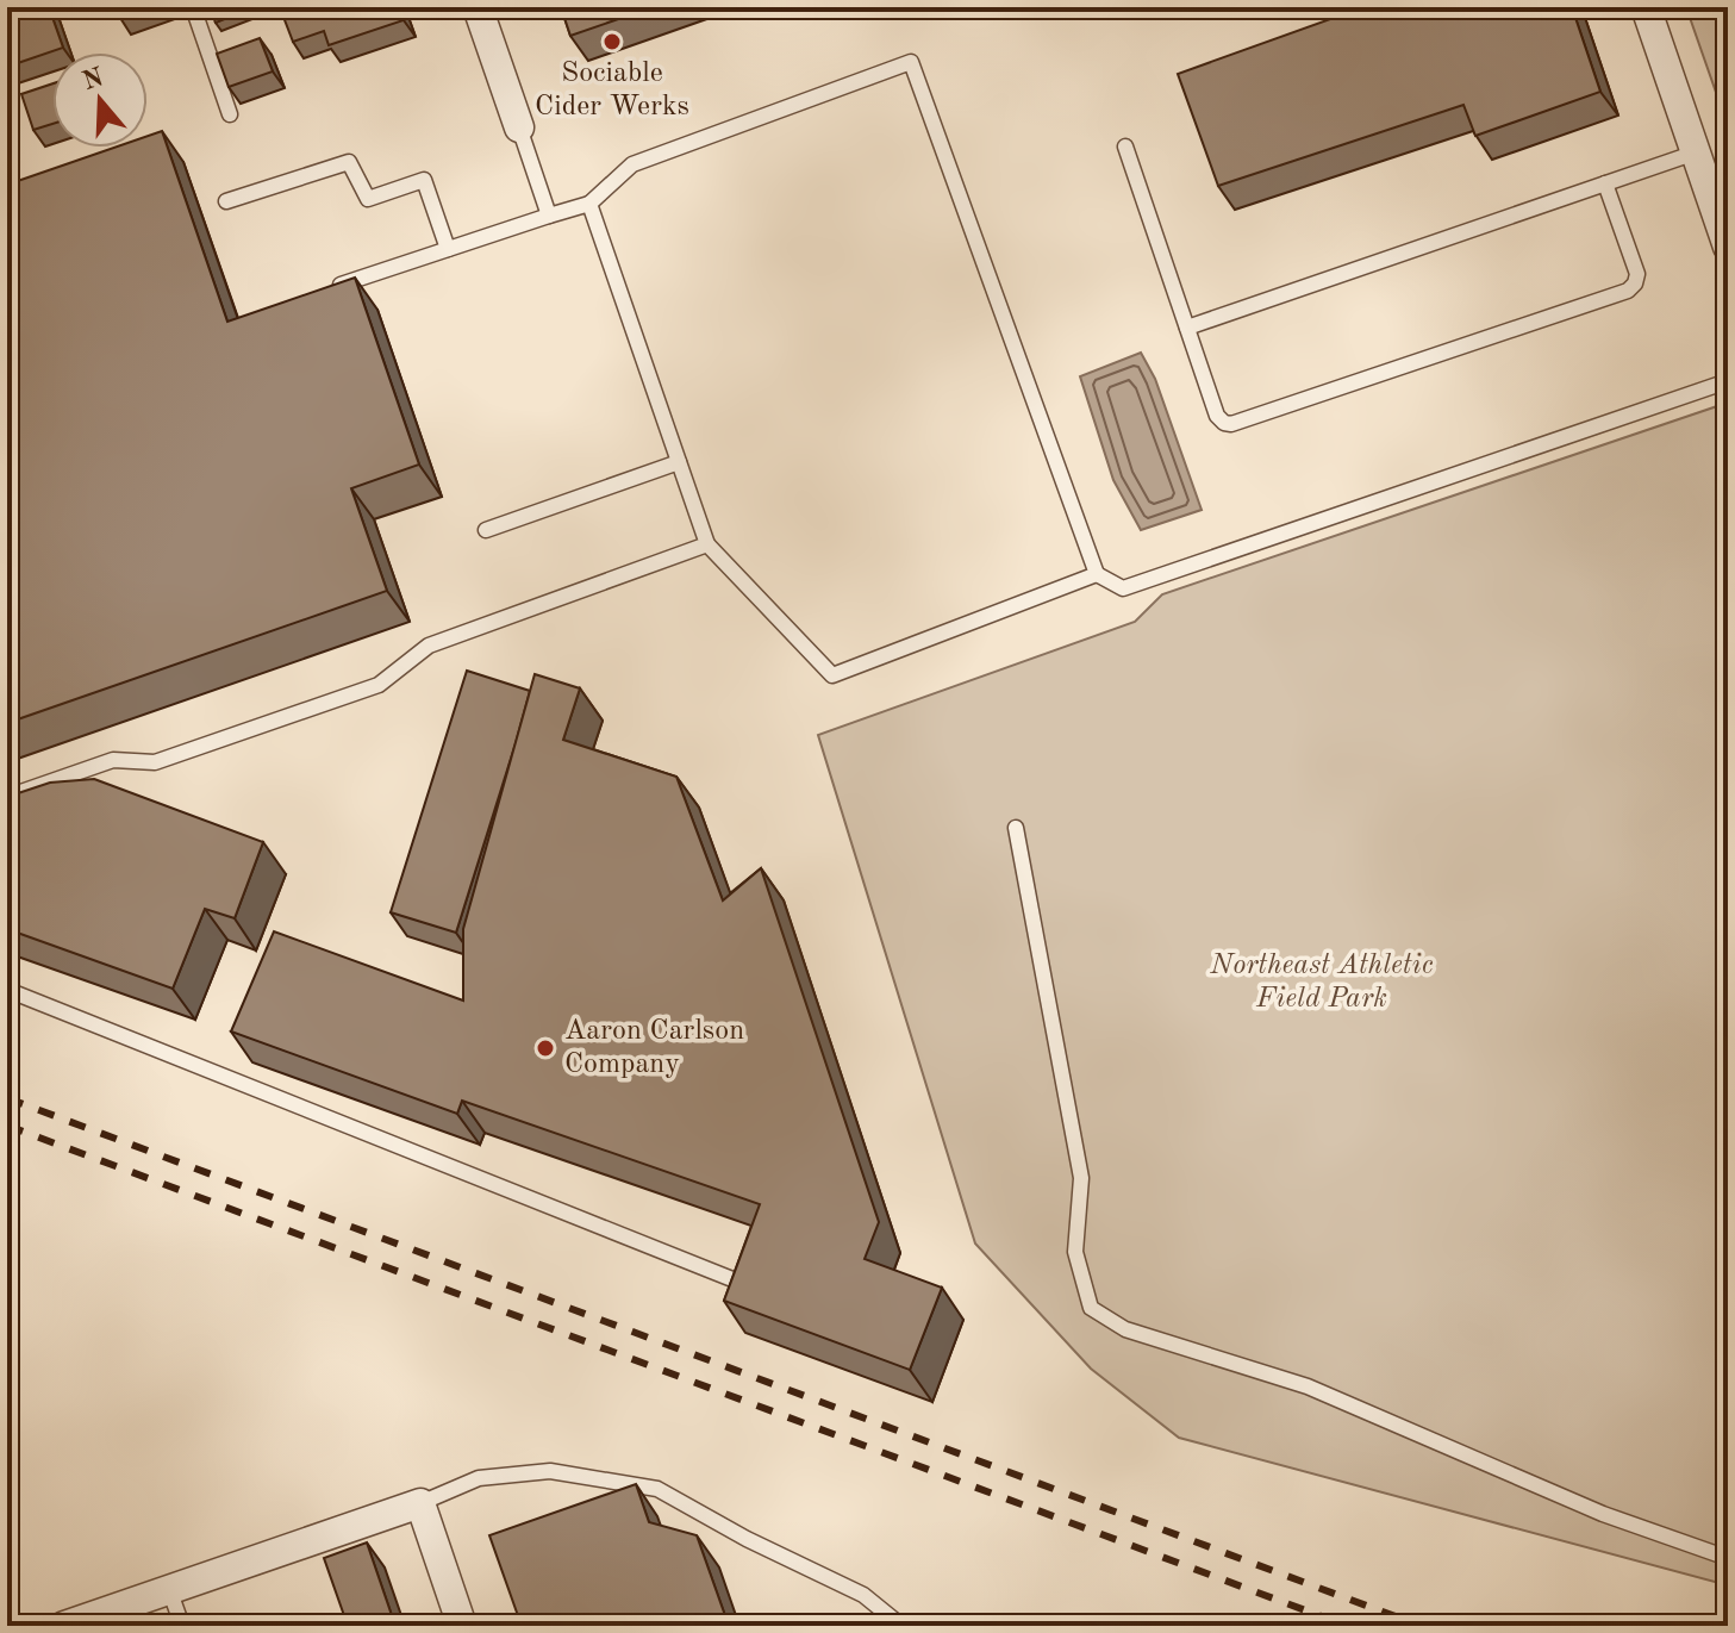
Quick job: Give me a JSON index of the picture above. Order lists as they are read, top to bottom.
{
  "parks": ["Northeast Athletic Field Park"],
  "places": ["Sociable Cider Werks", "Aaron Carlson Company"],
  "north": "top"
}
